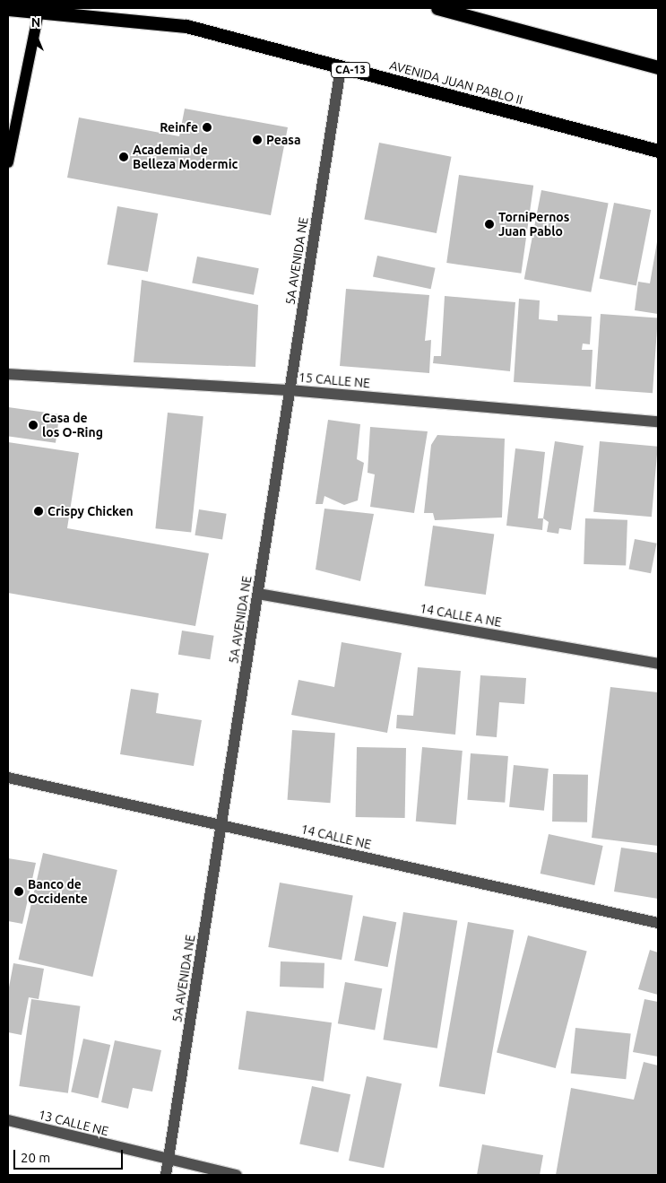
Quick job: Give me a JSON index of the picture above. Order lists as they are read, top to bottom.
{
  "streets": {
    "highway": ["CA-13", "AVENIDA JUAN PABLO II"],
    "street": [
      "5A AVENIDA NE",
      "15 CALLE NE",
      "14 CALLE A NE",
      "14 CALLE NE",
      "13 CALLE NE"
    ]
  },
  "crossings": [
    ["AVENIDA JUAN PABLO II", "5A AVENIDA NE"],
    ["5A AVENIDA NE", "15 CALLE NE"],
    ["5A AVENIDA NE", "14 CALLE A NE"],
    ["5A AVENIDA NE", "14 CALLE NE"],
    ["5A AVENIDA NE", "13 CALLE NE"]
  ],
  "places": [
    "Reinfe",
    "Peasa",
    "Academia de Belleza Modermic",
    "TorniPernos Juan Pablo",
    "Casa de los O-Ring",
    "Crispy Chicken",
    "Banco de Occidente"
  ],
  "scale_bar": "20 m",
  "north": "top"
}
